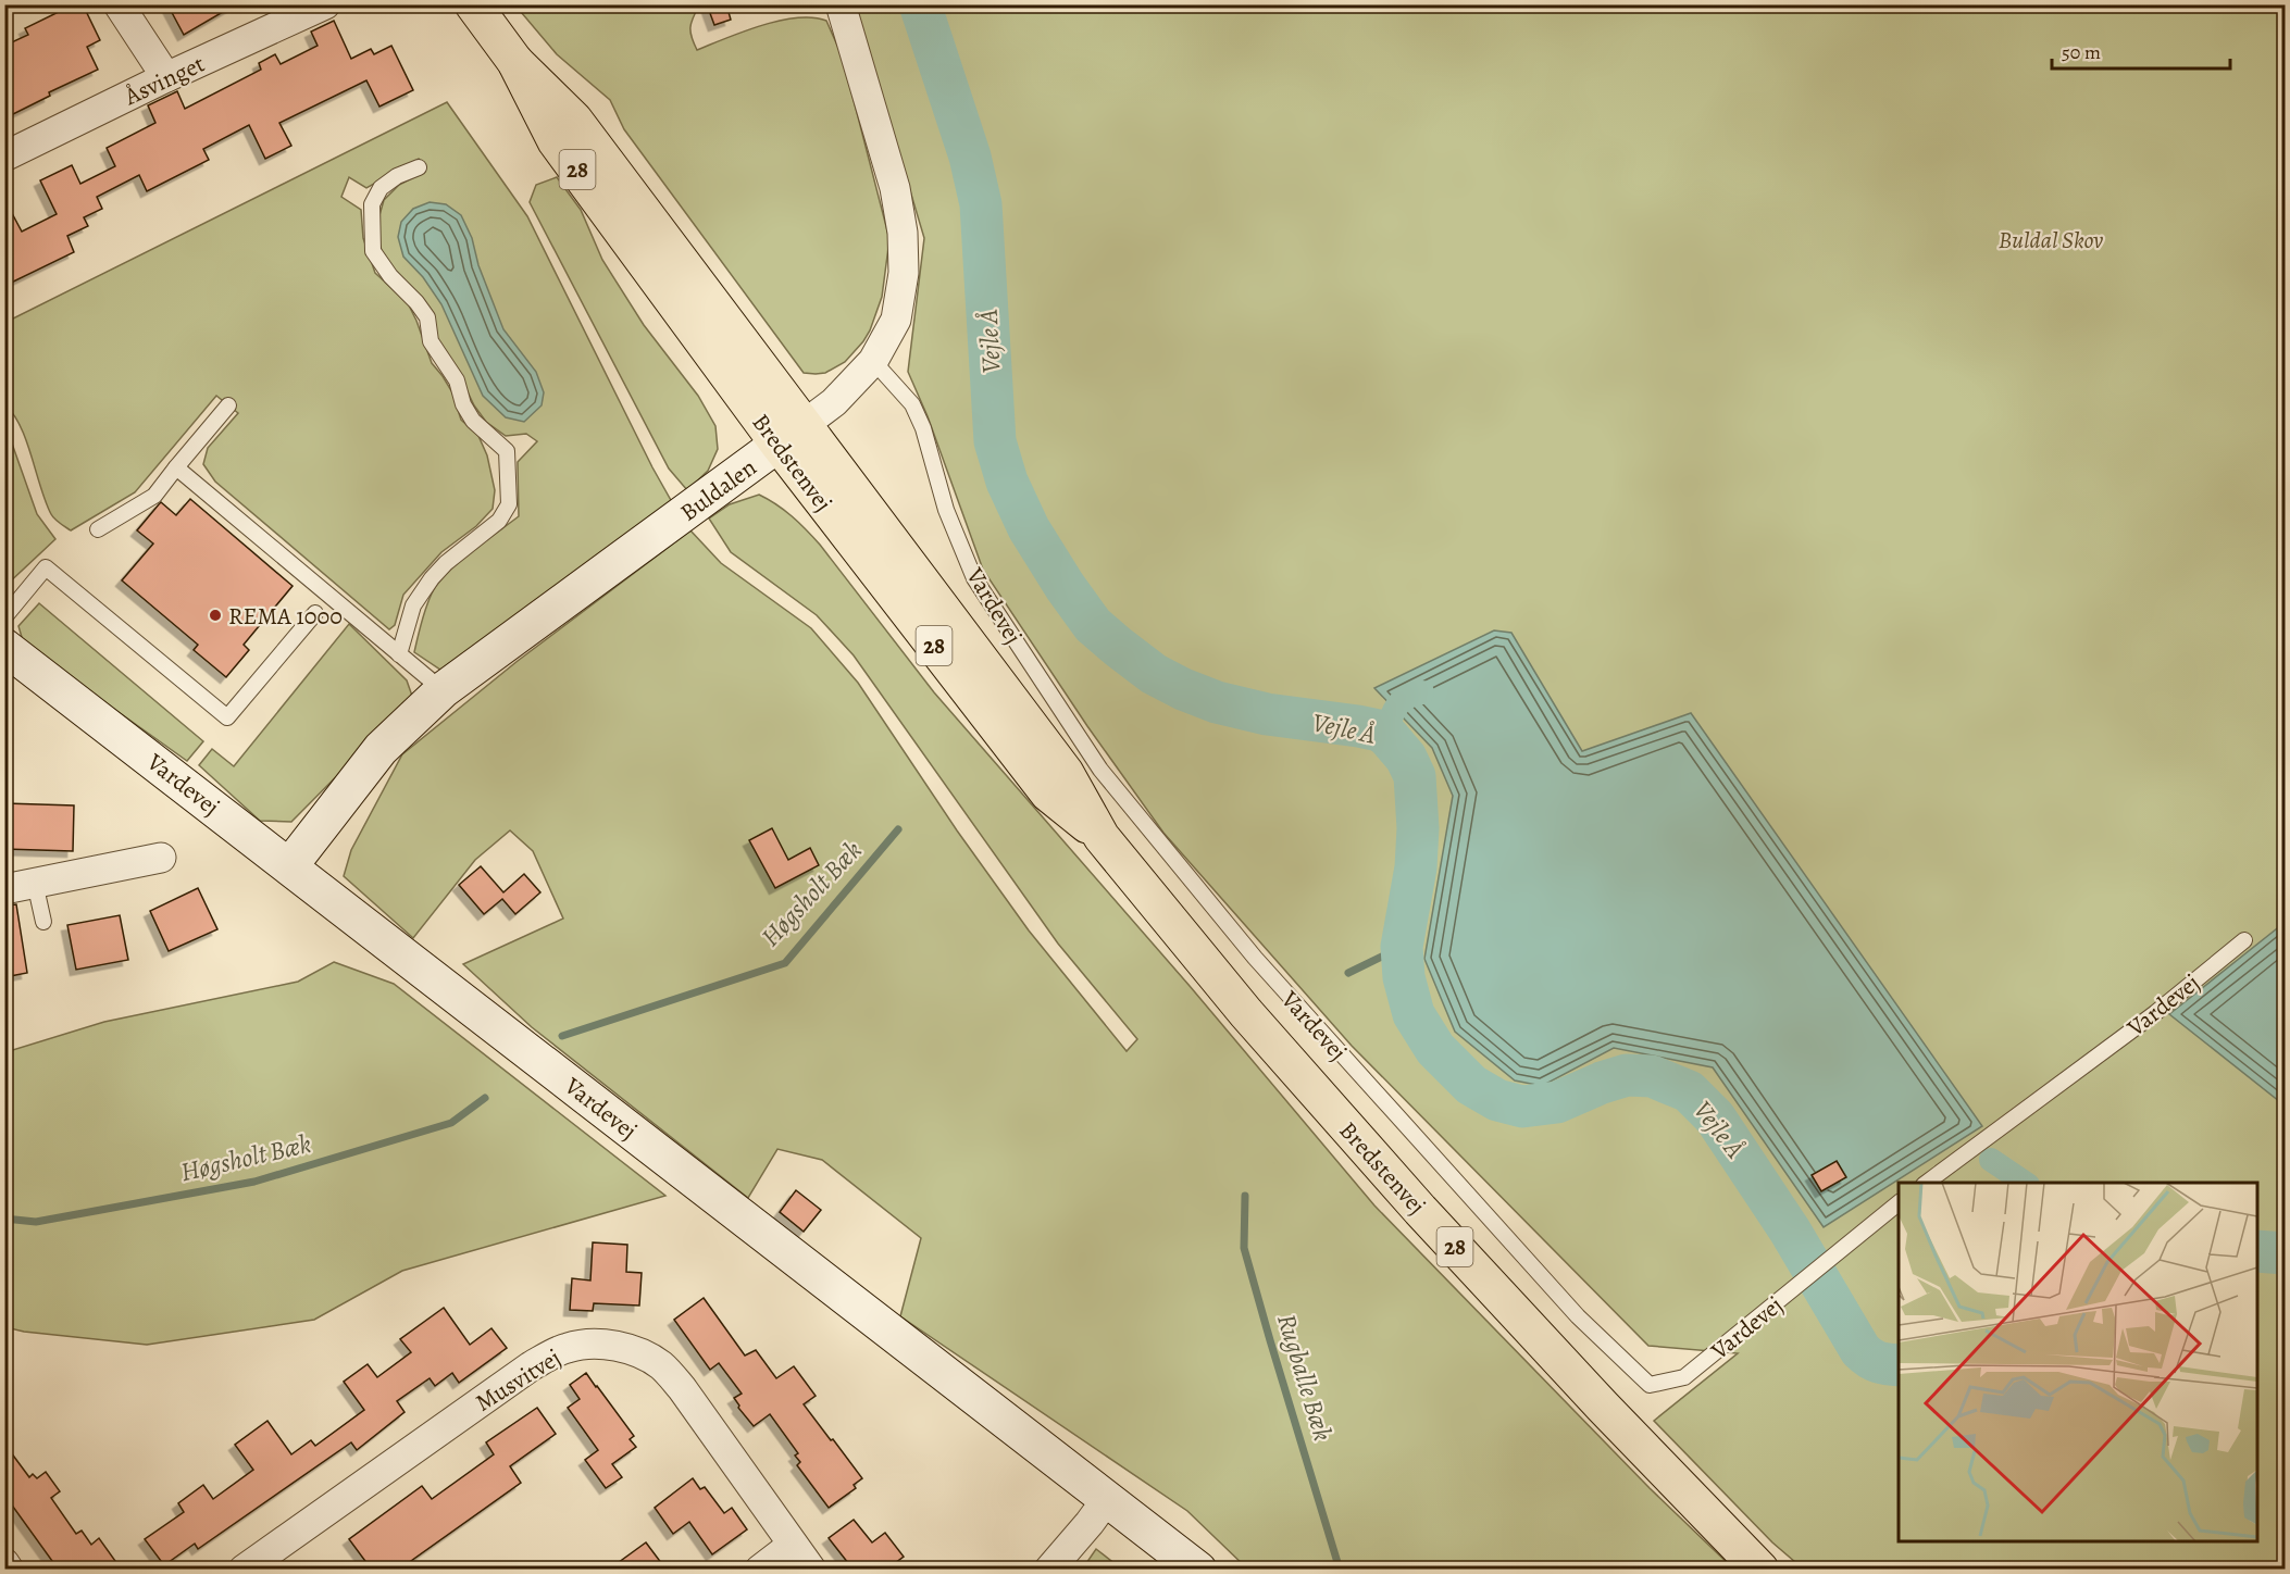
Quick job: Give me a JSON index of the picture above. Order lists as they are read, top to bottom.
{
  "streets": {
    "highway": ["28", "Bredstenvej"],
    "street": [
      "Åsvinget",
      "Buldalen",
      "Vardevej",
      "Musvitvej"
    ]
  },
  "crossings": [
    ["Bredstenvej", "Buldalen"],
    ["Buldalen", "Vardevej"]
  ],
  "water": ["Vejle Å", "Høgsholt Bæk", "Rugballe Bæk"],
  "parks": ["Buldal Skov"],
  "places": ["REMA 1000"],
  "scale_bar": "50 m"
}
